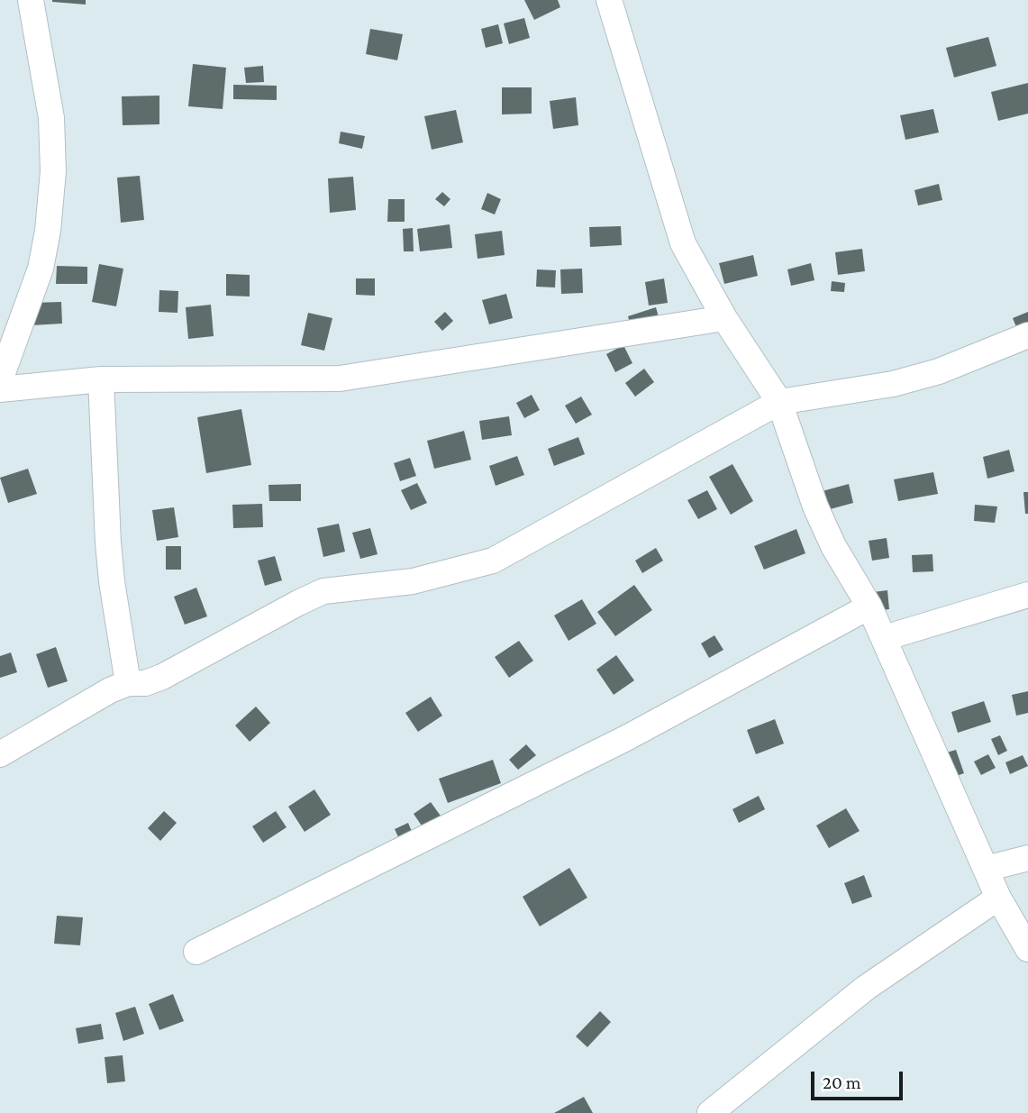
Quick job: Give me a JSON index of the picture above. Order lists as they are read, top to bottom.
{
  "scale_bar": "20 m"
}
